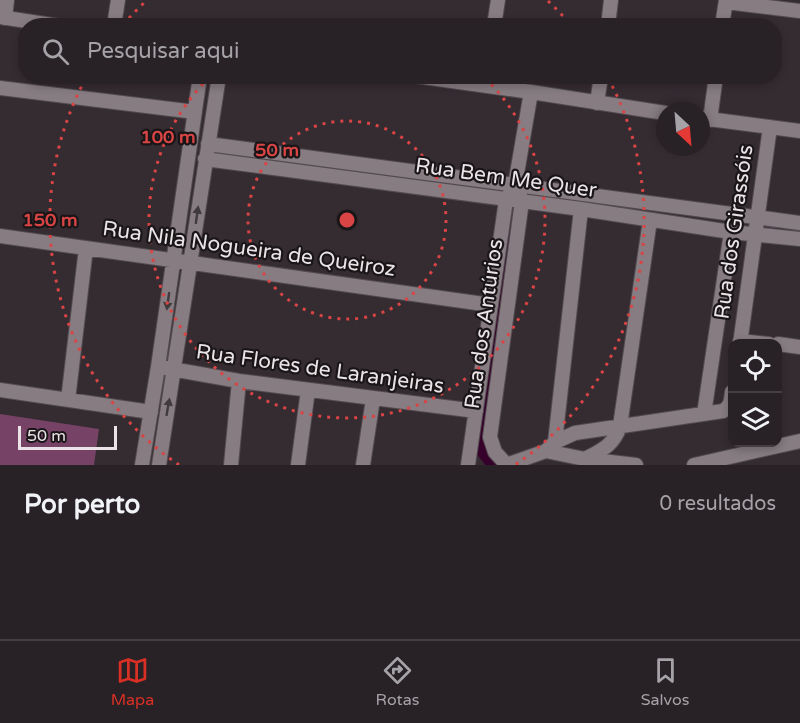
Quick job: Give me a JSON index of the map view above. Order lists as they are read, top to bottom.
{
  "streets": {
    "street": [
      "Rua Bem Me Quer",
      "Rua dos Girassóis",
      "Rua Nila Nogueira de Queiroz",
      "Rua dos Antúrios",
      "Rua Flores de Laranjeiras"
    ]
  },
  "crossings": [
    ["Rua Bem Me Quer", "Rua dos Girassóis"],
    ["Rua Bem Me Quer", "Rua dos Antúrios"],
    ["Rua Nila Nogueira de Queiroz", "Rua dos Antúrios"],
    ["Rua dos Antúrios", "Rua Flores de Laranjeiras"]
  ],
  "scale_bar": "50 m",
  "north": "bottom right",
  "page": {
    "search": "Pesquisar aqui",
    "scale": "50 m",
    "heading": ["Por perto", "0 resultados"],
    "nav": ["Mapa", "Rotas", "Salvos"]
  },
  "rings": ["100 m", "50 m", "150 m"]
}
